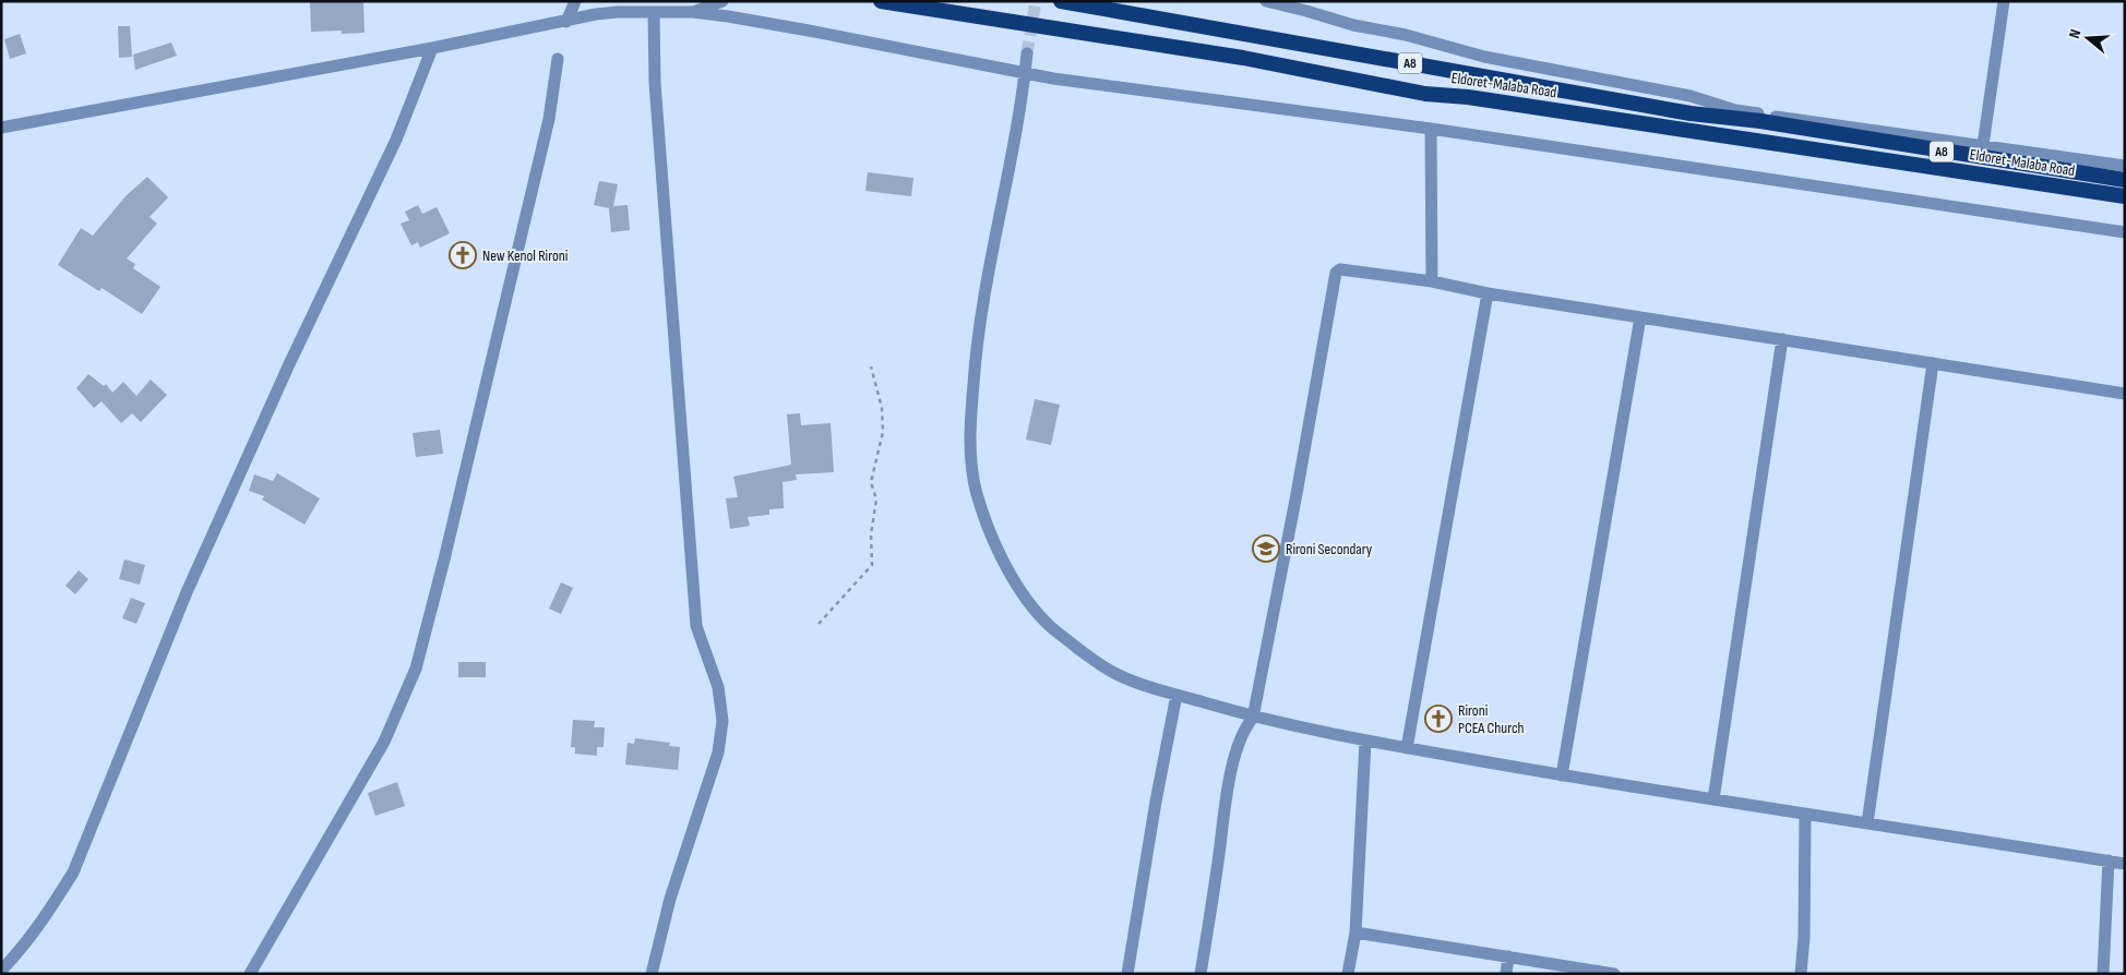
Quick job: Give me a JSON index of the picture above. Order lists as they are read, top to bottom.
{
  "streets": {
    "highway": ["A8", "Eldoret-Malaba Road"]
  },
  "places": {
    "church": ["New Kenol Rironi", "Rironi PCEA Church"],
    "school or university": ["Rironi Secondary"]
  },
  "north": "left"
}
